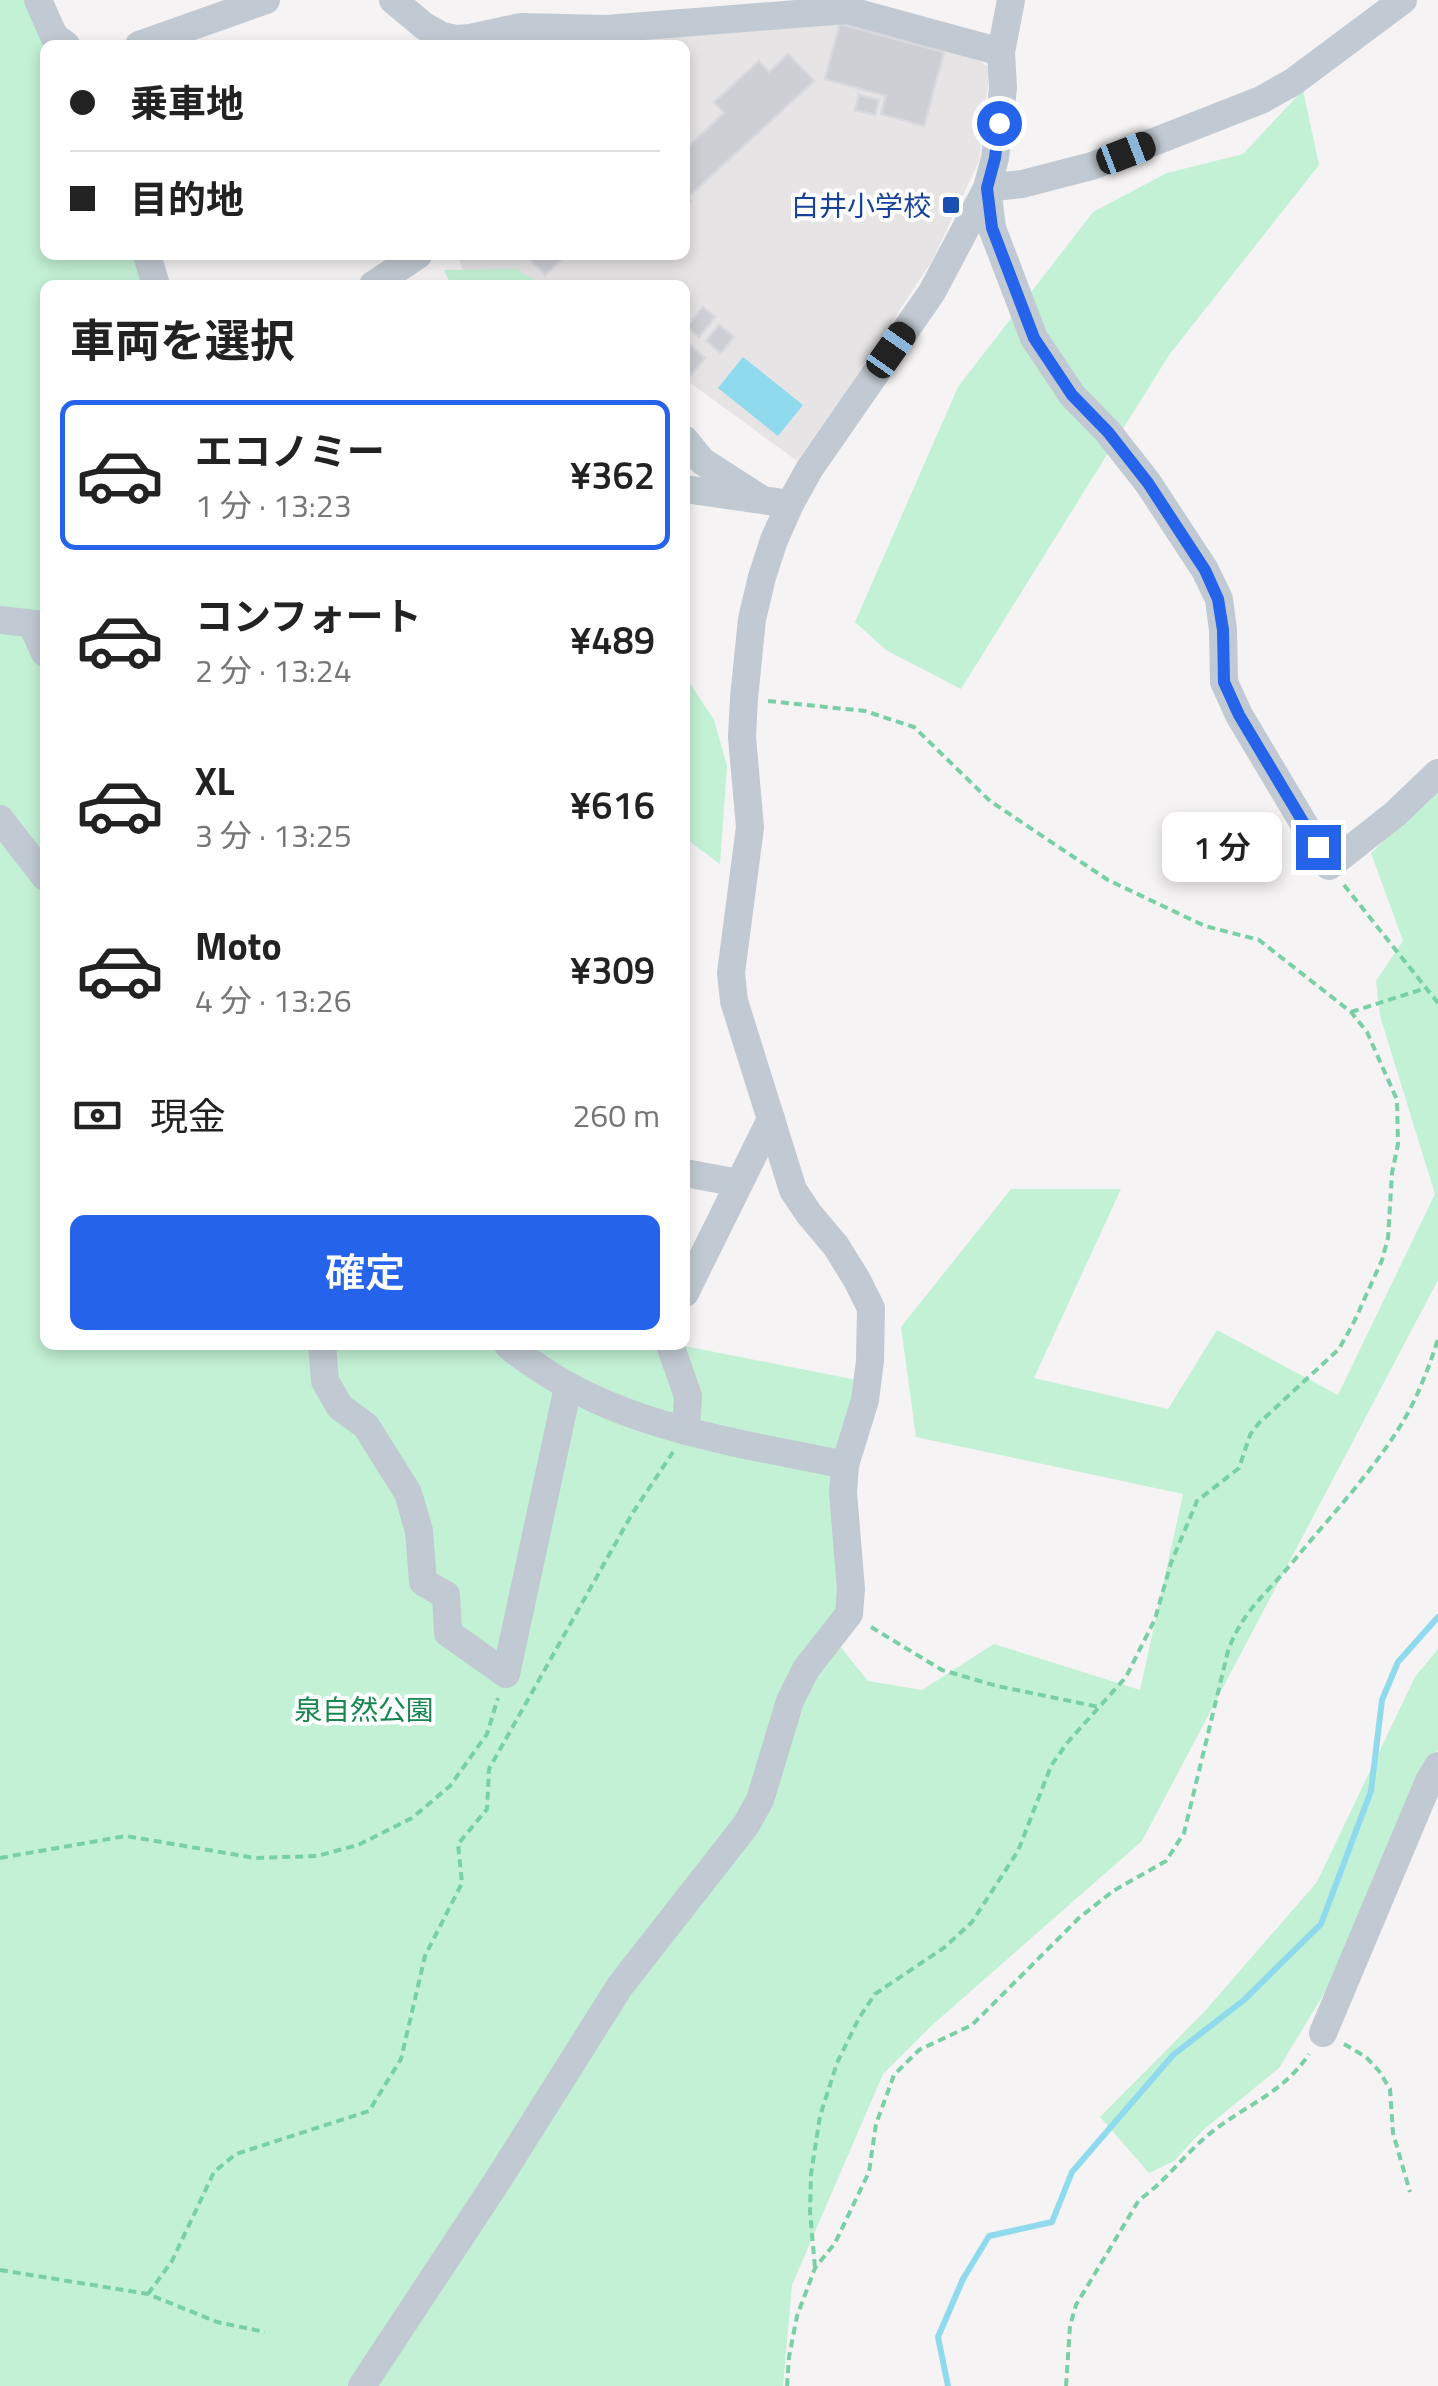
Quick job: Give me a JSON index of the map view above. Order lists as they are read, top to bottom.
{
  "parks": ["泉自然公園"],
  "places": {
    "transit": ["白井小学校"]
  },
  "page": {
    "banner": ["乗車地", "目的地"],
    "heading": "車両を選択",
    "list": [
      {
        "name": "エコノミー",
        "note": "1 分 · 13:23",
        "value": "¥362"
      },
      {
        "name": "コンフォート",
        "note": "2 分 · 13:24",
        "value": "¥489"
      },
      {
        "name": "XL",
        "note": "3 分 · 13:25",
        "value": "¥616"
      },
      {
        "name": "Moto",
        "note": "4 分 · 13:26",
        "value": "¥309"
      }
    ],
    "bubble": "1 分",
    "pay": ["現金", "260 m"],
    "buttons": "確定"
  }
}
